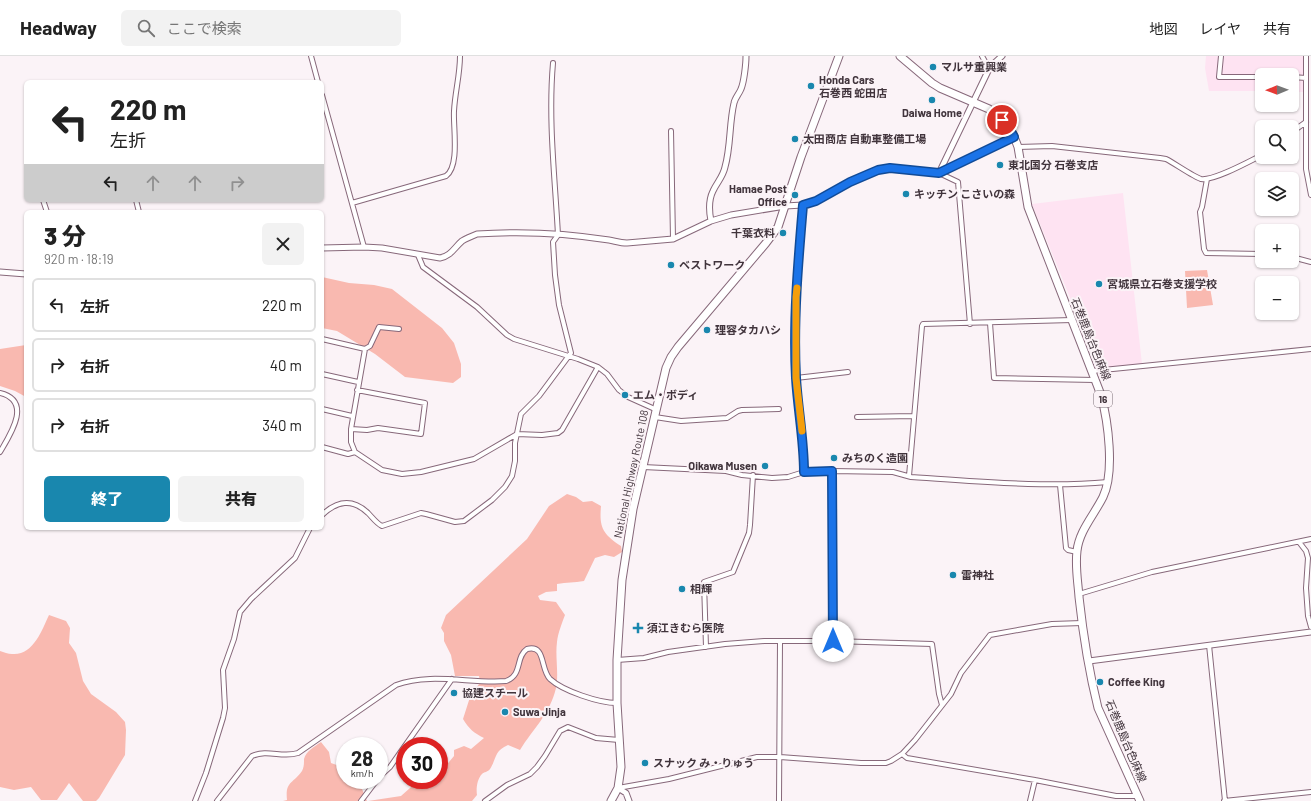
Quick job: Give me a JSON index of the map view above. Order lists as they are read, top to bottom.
{
  "streets": {
    "main road": ["石巻鹿島台色麻線", "16", "National Highway Route 108"]
  },
  "places": {
    "other": [
      "マルサ重興業",
      "Honda Cars 石巻西 蛇田店",
      "Daiwa Home",
      "太田商店 自動車整備工場",
      "東北国分 石巻支店",
      "キッチン こさいの森",
      "Hamae Post Office",
      "千葉衣料",
      "ベストワーク",
      "宮城県立石巻支援学校",
      "理容タカハシ",
      "エム・ボディ",
      "みちのく造園",
      "Oikawa Musen",
      "雷神社",
      "相輝",
      "Coffee King",
      "協建スチール",
      "Suwa Jinja",
      "スナック み・りゅう"
    ],
    "health": ["須江きむら医院"]
  },
  "north": "left",
  "page": {
    "header": "Headway",
    "search": "ここで検索",
    "nav": ["地図", "レイヤ", "共有"],
    "map_buttons": ["+", "−"],
    "turn": ["220 m", "左折"],
    "heading": ["3 分", "920 m · 18:19"],
    "list": [
      {
        "name": "左折",
        "value": "220 m"
      },
      {
        "name": "右折",
        "value": "40 m"
      },
      {
        "name": "右折",
        "value": "340 m"
      }
    ],
    "buttons": ["終了", "共有"],
    "speed": "28 km/h",
    "limit": "30"
  }
}
